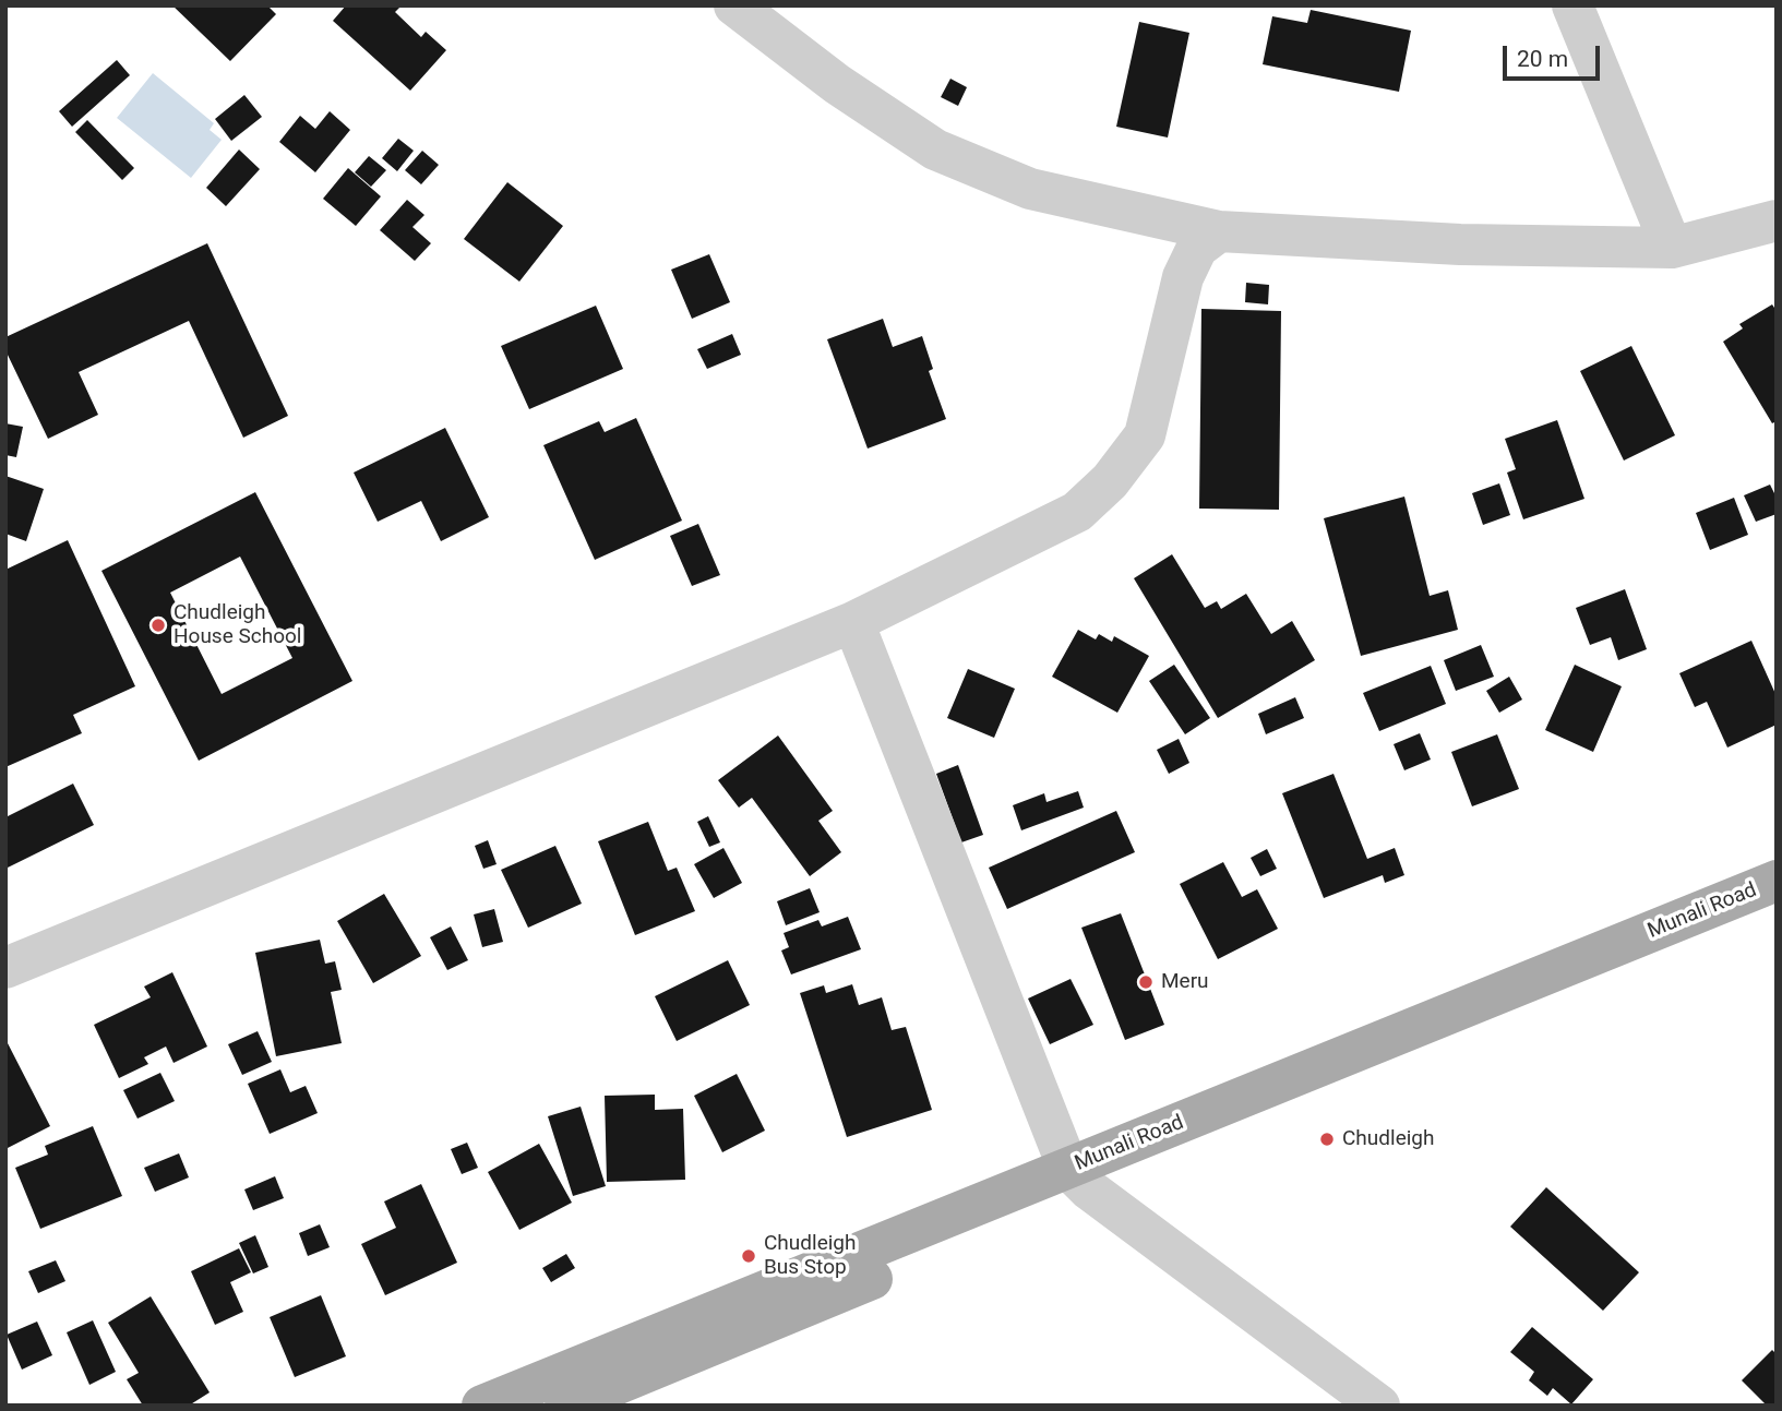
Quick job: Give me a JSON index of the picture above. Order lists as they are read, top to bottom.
{
  "streets": {
    "main road": ["Munali Road"]
  },
  "places": [
    "Chudleigh House School",
    "Meru",
    "Chudleigh",
    "Chudleigh Bus Stop"
  ],
  "scale_bar": "20 m"
}
